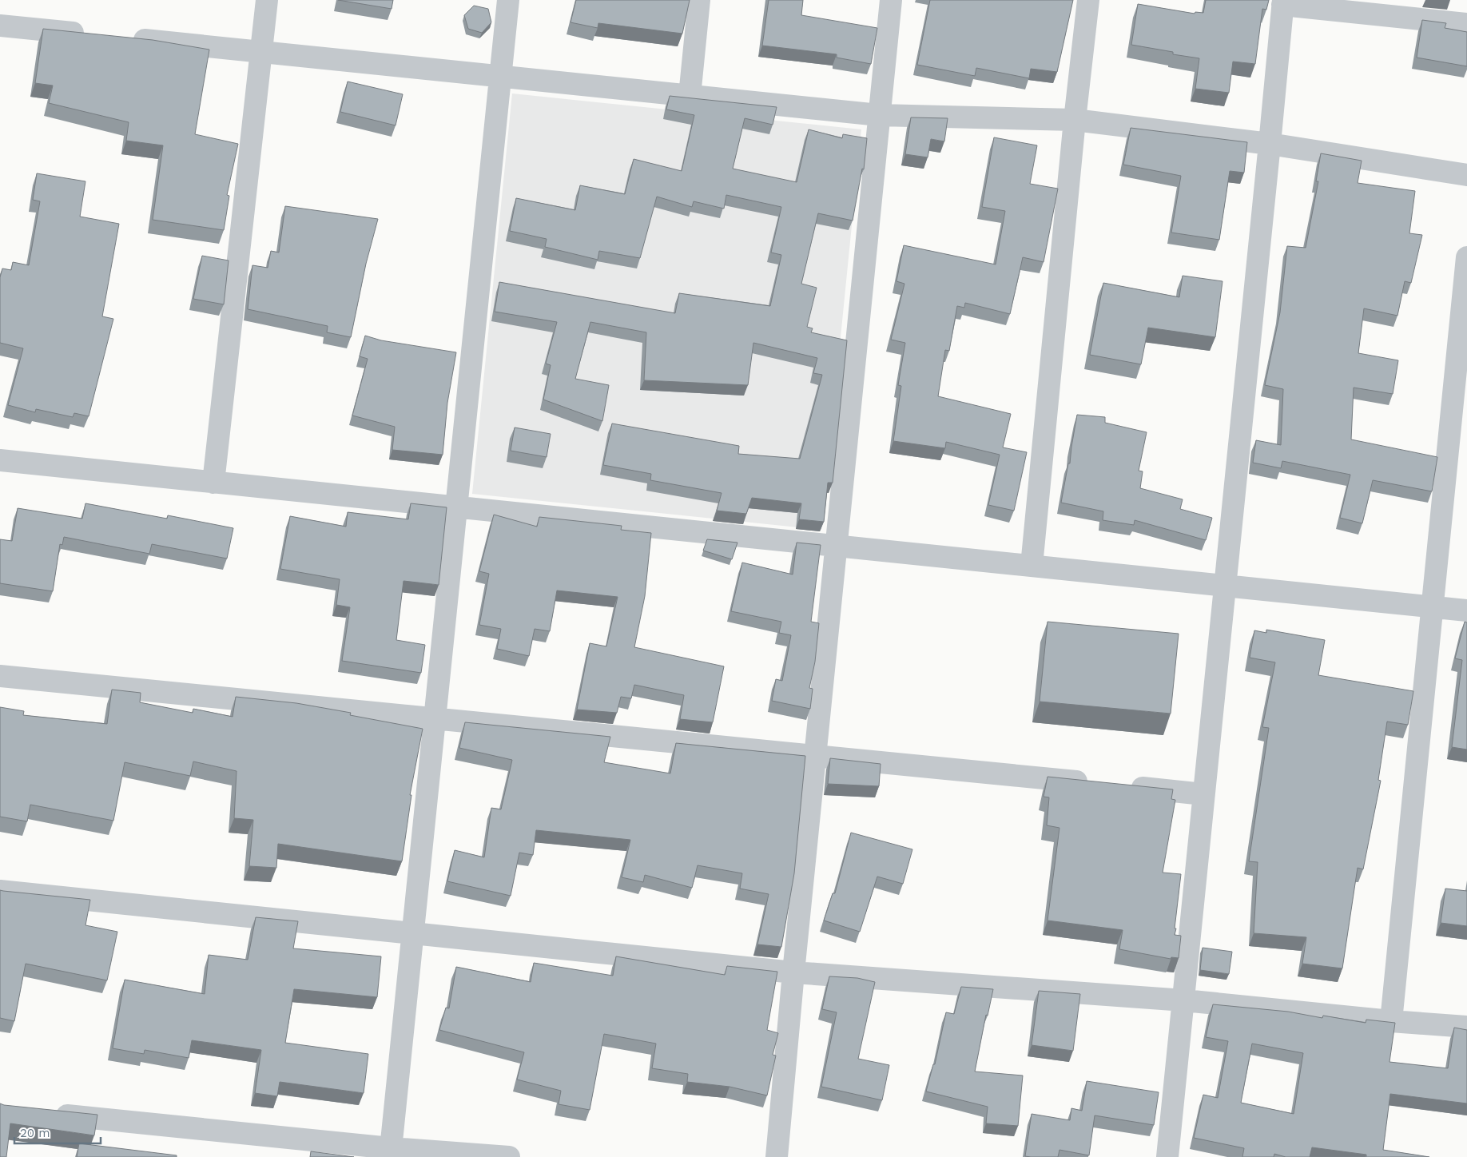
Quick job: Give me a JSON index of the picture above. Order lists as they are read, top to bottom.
{
  "scale_bar": "20 m"
}
